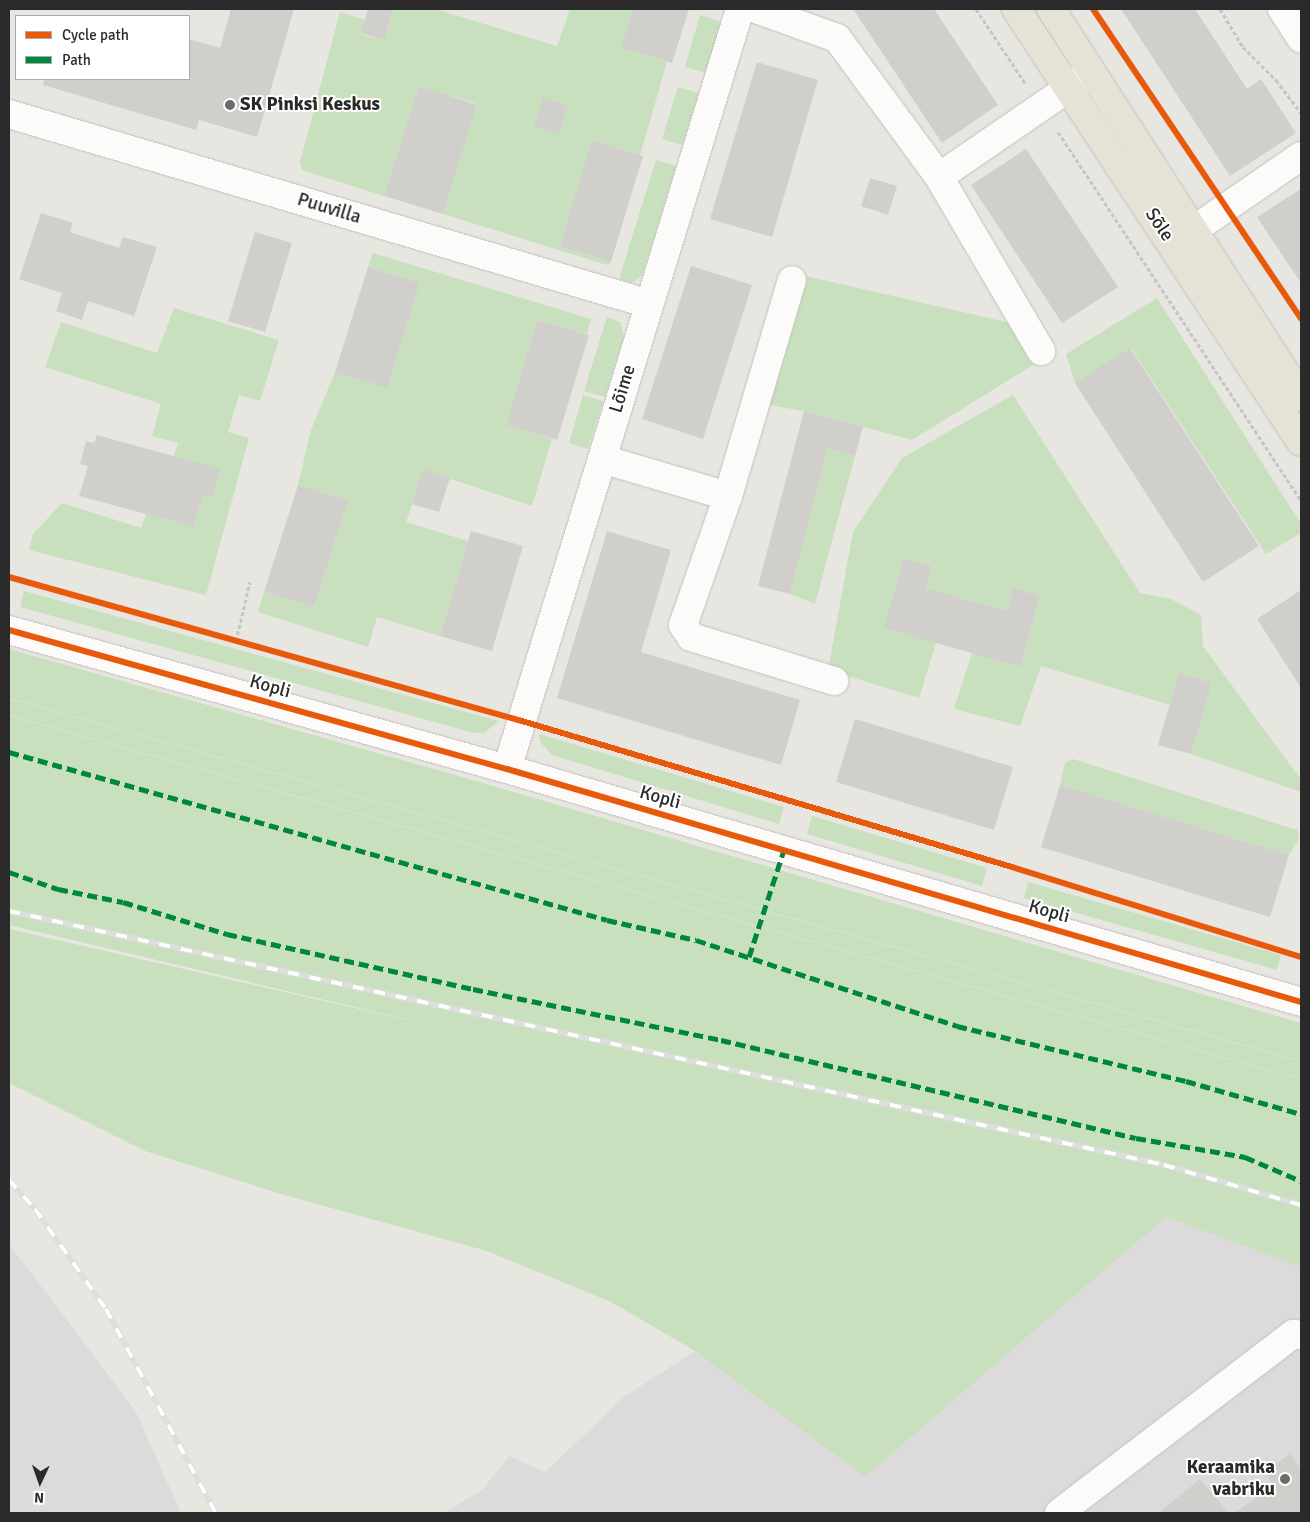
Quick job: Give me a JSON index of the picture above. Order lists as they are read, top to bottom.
{
  "streets": {
    "main road": ["Sõle"],
    "street": ["Puuvilla", "Lõime", "Kopli"]
  },
  "crossings": [
    ["Puuvilla", "Lõime"],
    ["Lõime", "Kopli"]
  ],
  "places": ["SK Pinksi Keskus", "Keraamika vabriku"],
  "legend": ["Cycle path", "Path"],
  "north": "bottom"
}
